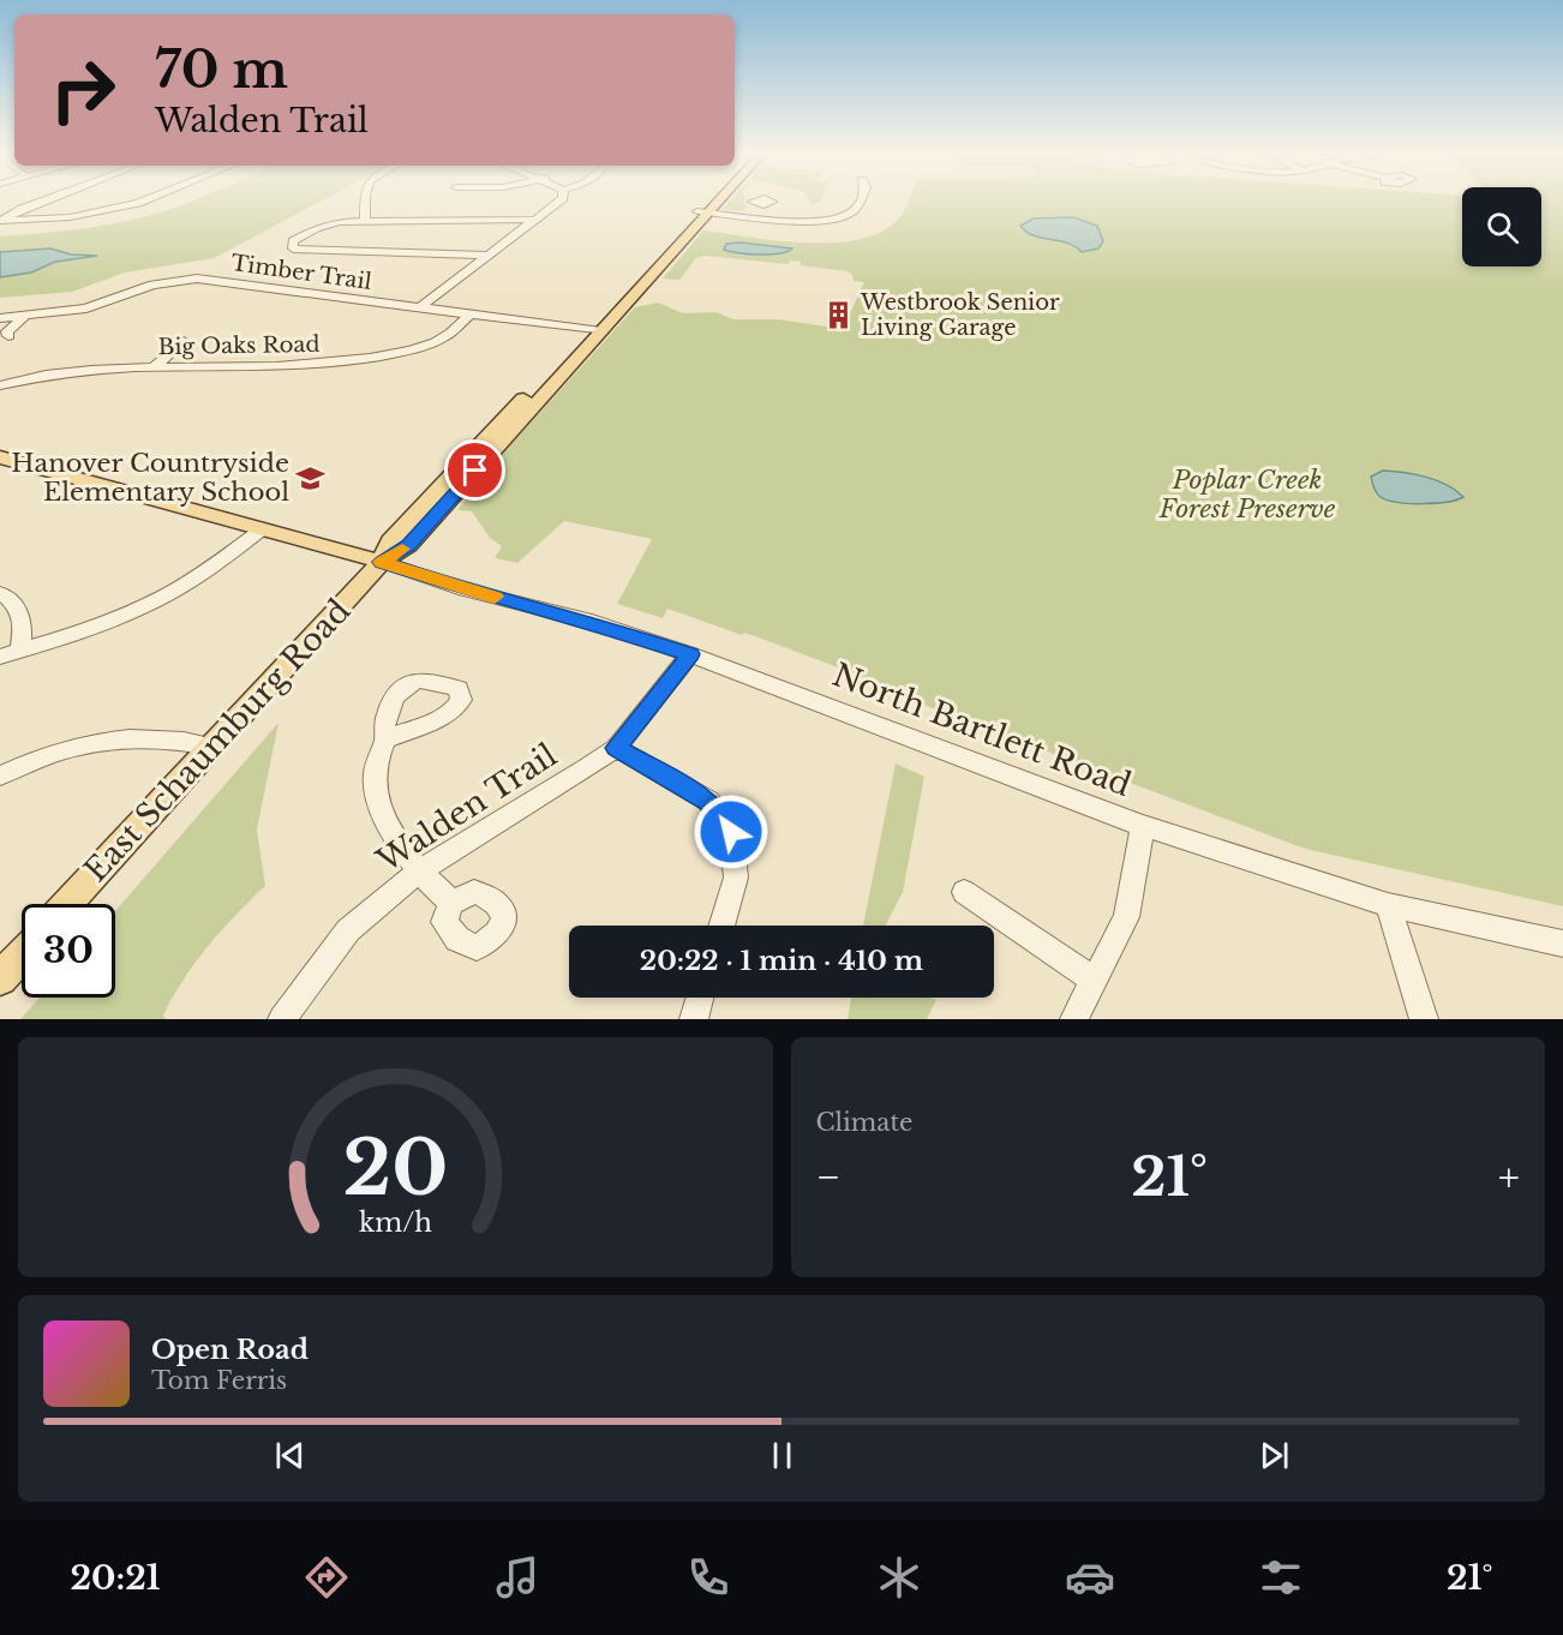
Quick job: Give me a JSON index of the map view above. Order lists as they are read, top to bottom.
{
  "streets": {
    "main road": ["East Schaumburg Road"],
    "street": [
      "Timber Trail",
      "Big Oaks Road",
      "North Bartlett Road",
      "Walden Trail"
    ]
  },
  "crossings": [
    ["Timber Trail", "Big Oaks Road"],
    ["Timber Trail", "East Schaumburg Road"],
    ["North Bartlett Road", "East Schaumburg Road"],
    ["North Bartlett Road", "Walden Trail"]
  ],
  "parks": ["Poplar Creek Forest Preserve"],
  "places": {
    "building": ["Westbrook Senior Living Garage"],
    "school or university": ["Hanover Countryside Elementary School"]
  },
  "page": {
    "turn": ["70 m", "Walden Trail"],
    "limit": "30",
    "trip": "20:22 · 1 min · 410 m",
    "tile": "Climate",
    "heat": ["−", "21°", "+"],
    "song": ["Open Road", "Tom Ferris"],
    "tabs": ["20:21", "21°"],
    "gauge": ["20", "km/h"]
  }
}
